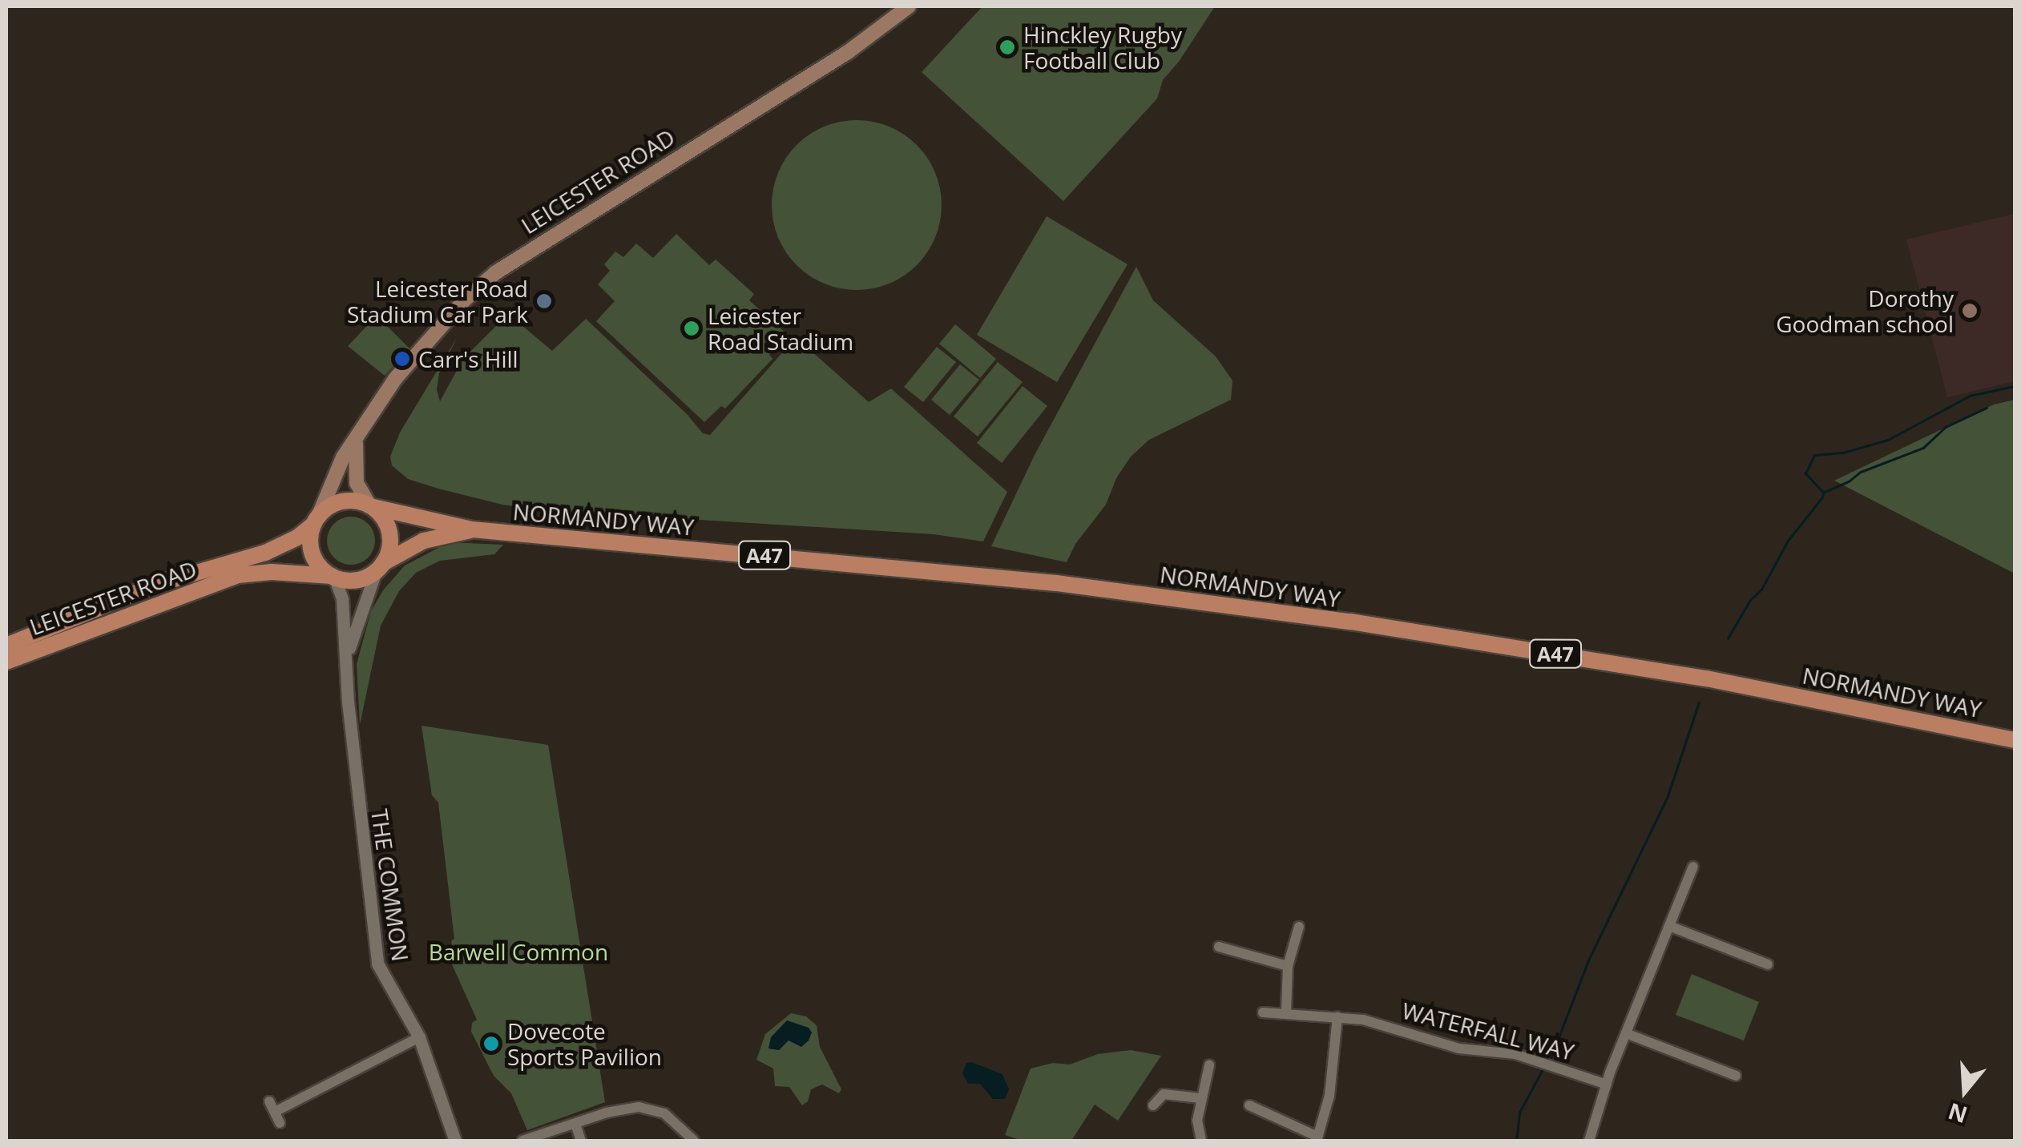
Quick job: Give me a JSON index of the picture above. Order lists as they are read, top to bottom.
{
  "streets": {
    "main road": ["LEICESTER ROAD", "NORMANDY WAY", "A47"],
    "street": ["THE COMMON", "WATERFALL WAY"]
  },
  "crossings": [
    ["LEICESTER ROAD", "NORMANDY WAY"],
    ["LEICESTER ROAD", "THE COMMON"],
    ["NORMANDY WAY", "THE COMMON"]
  ],
  "parks": ["Barwell Common"],
  "places": [
    "Hinckley Rugby Football Club",
    "Leicester Road Stadium Car Park",
    "Dorothy Goodman school",
    "Leicester Road Stadium",
    "Carr's Hill",
    "Dovecote Sports Pavilion"
  ],
  "north": "bottom"
}
